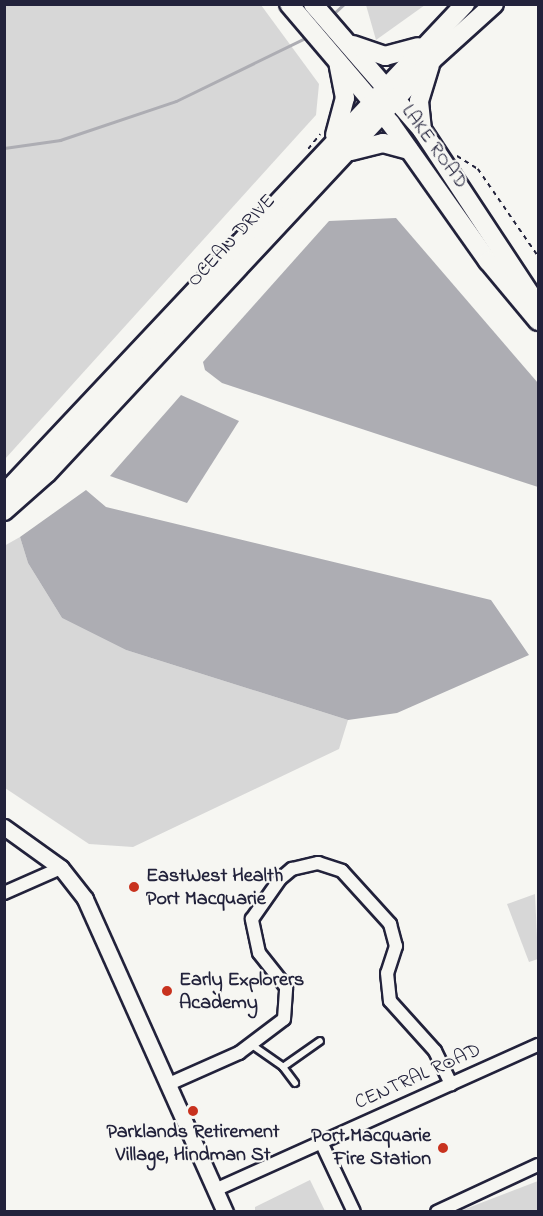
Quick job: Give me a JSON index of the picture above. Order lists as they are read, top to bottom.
{
  "streets": {
    "main road": ["LAKE ROAD", "OCEAN DRIVE"],
    "street": ["CENTRAL ROAD"]
  },
  "crossings": [
    ["LAKE ROAD", "OCEAN DRIVE"]
  ],
  "places": [
    "EastWest Health Port Macquarie",
    "Early Explorers Academy",
    "Parklands Retirement Village, Hindman St",
    "Port Macquarie Fire Station"
  ]
}
